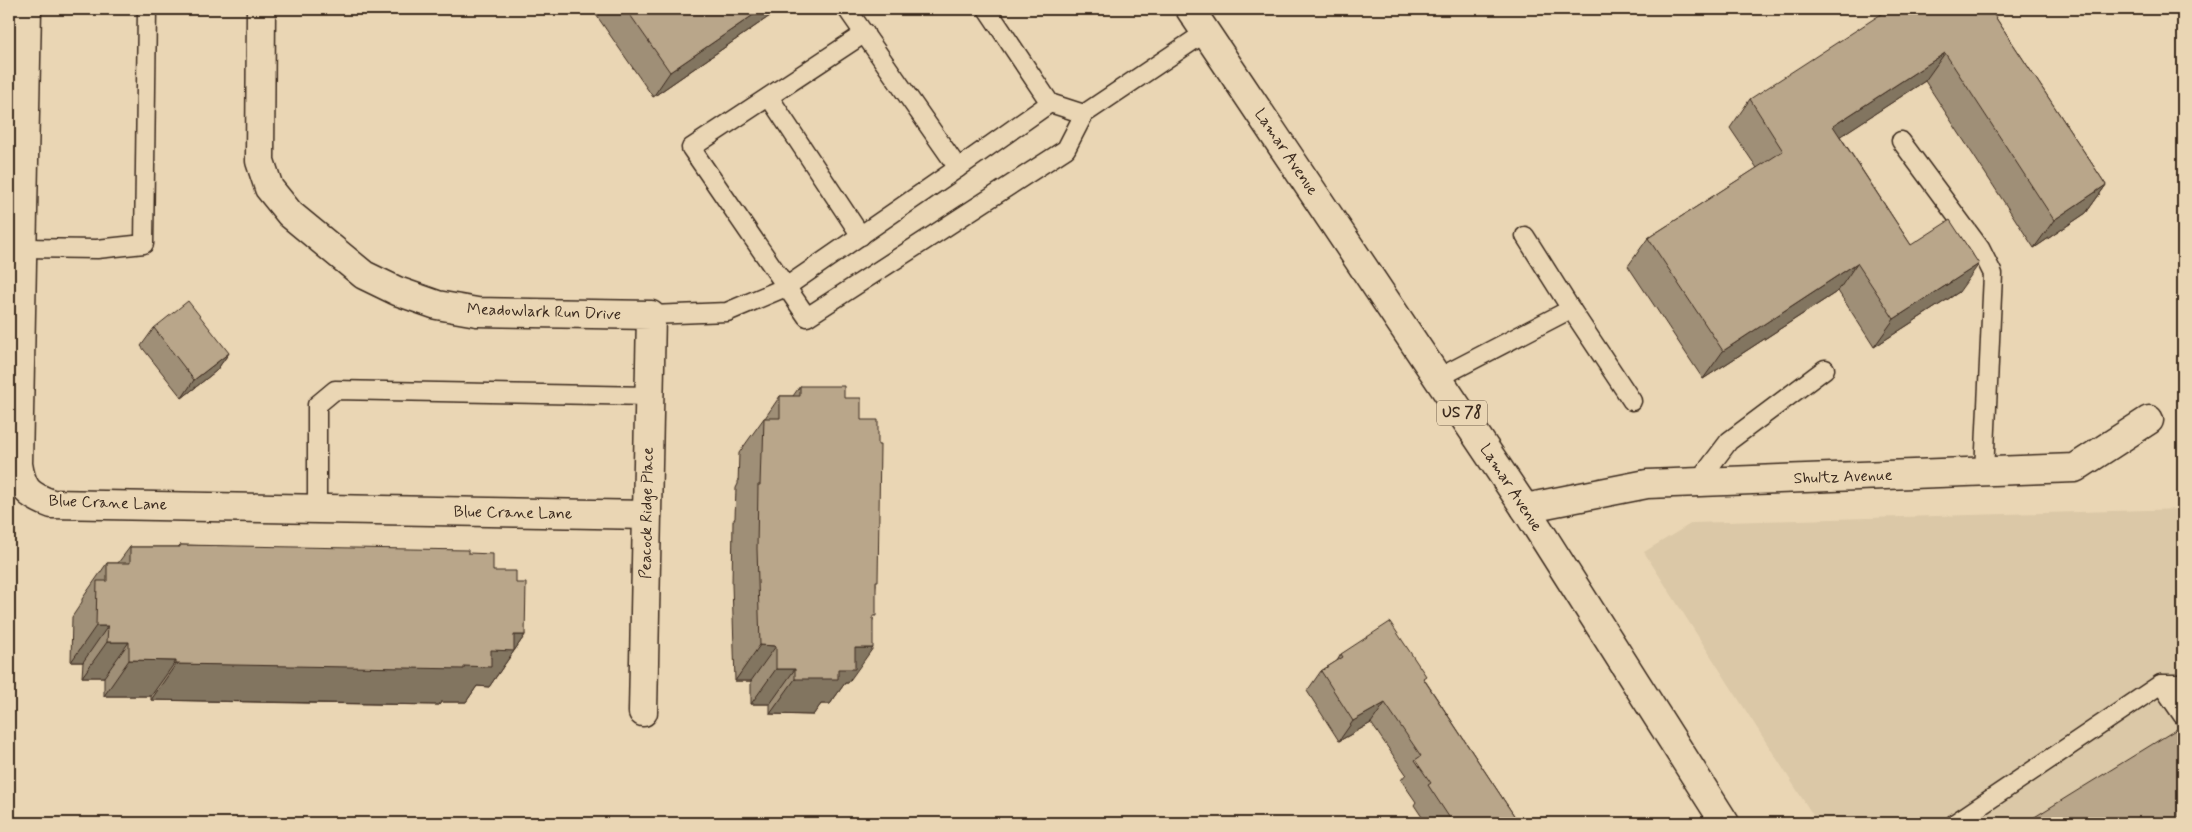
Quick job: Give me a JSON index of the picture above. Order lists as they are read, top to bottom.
{
  "streets": {
    "street": [
      "Lamar Avenue",
      "Meadowlark Run Drive",
      "US 78",
      "Shultz Avenue",
      "Blue Crane Lane",
      "Peacock Ridge Place"
    ]
  },
  "crossings": [
    ["Lamar Avenue", "Shultz Avenue"],
    ["Meadowlark Run Drive", "Peacock Ridge Place"],
    ["Blue Crane Lane", "Peacock Ridge Place"]
  ]
}
